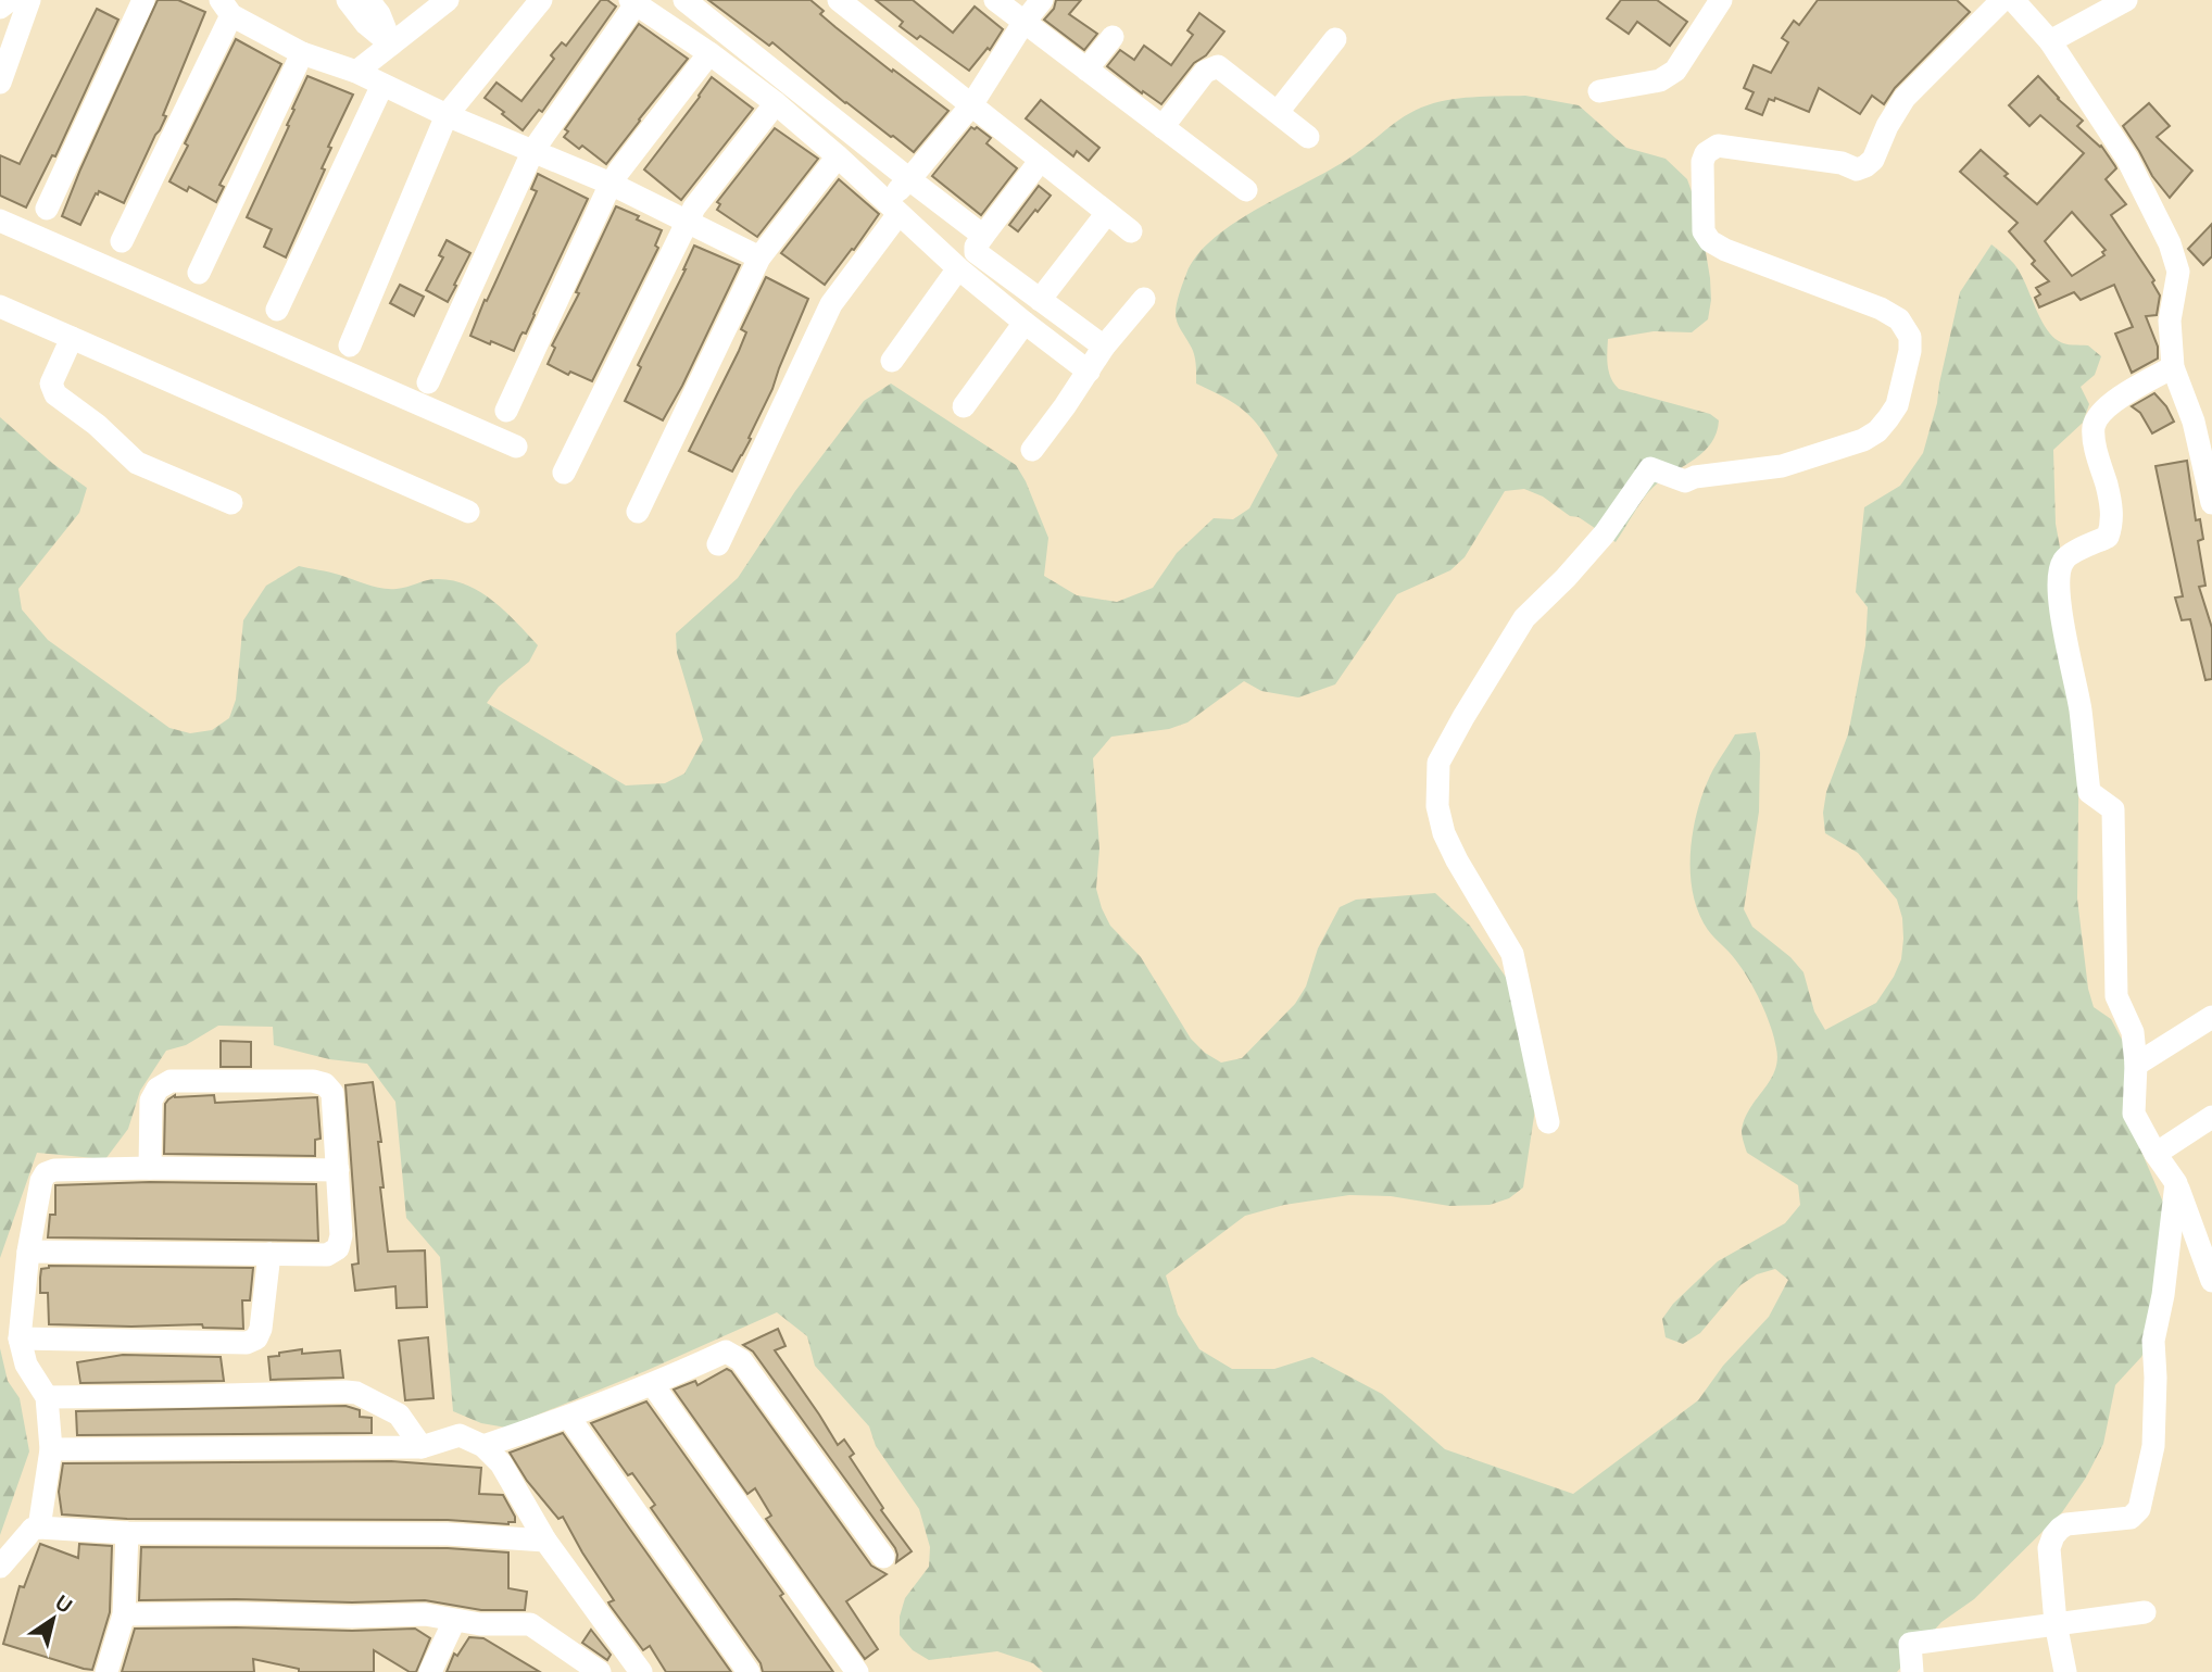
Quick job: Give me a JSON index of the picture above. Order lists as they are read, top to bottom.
{
  "north": "top right"
}
